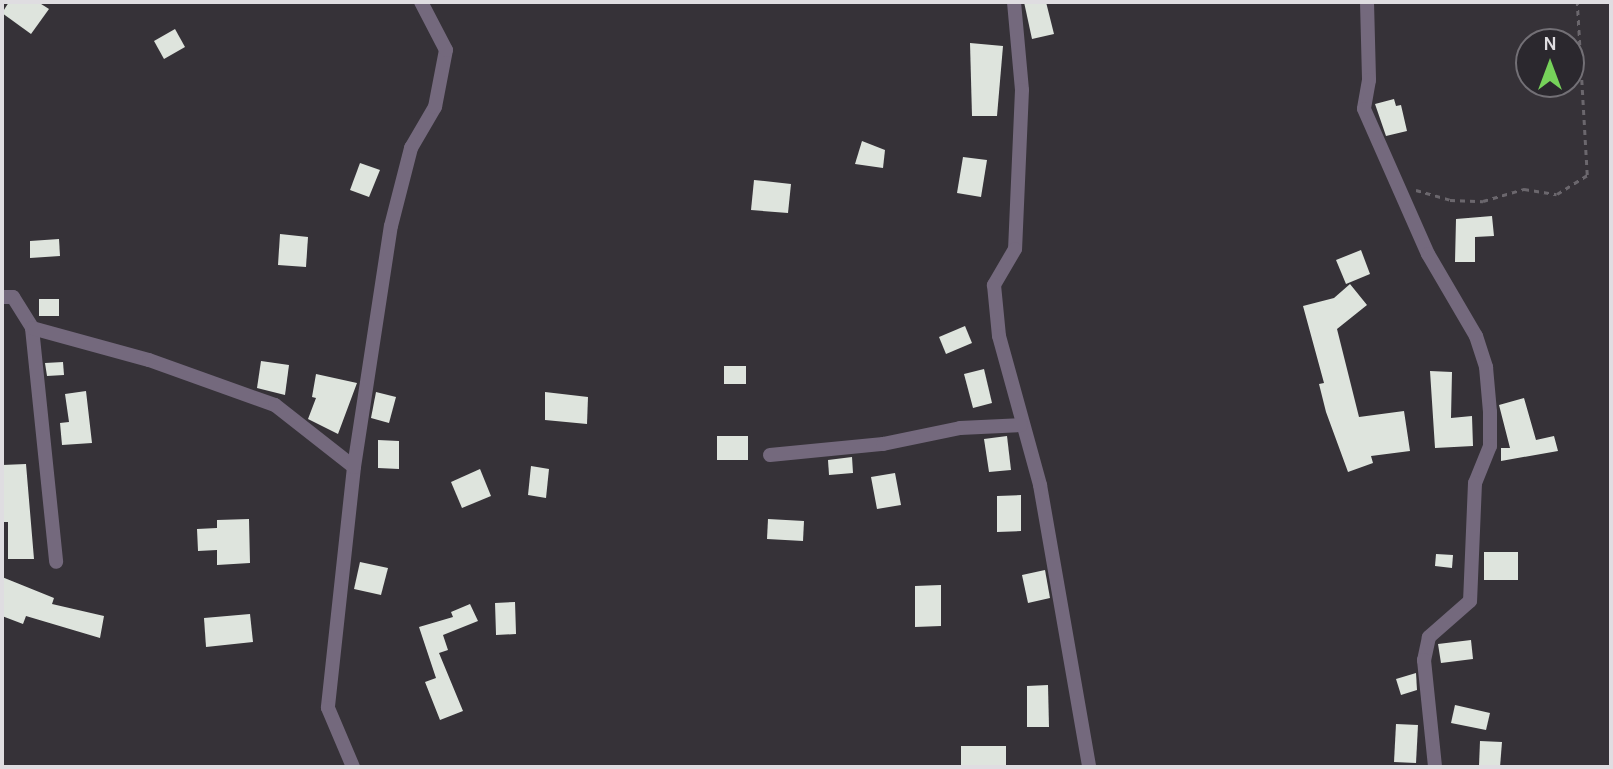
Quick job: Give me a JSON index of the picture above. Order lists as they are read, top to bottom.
{
  "north": "top"
}
